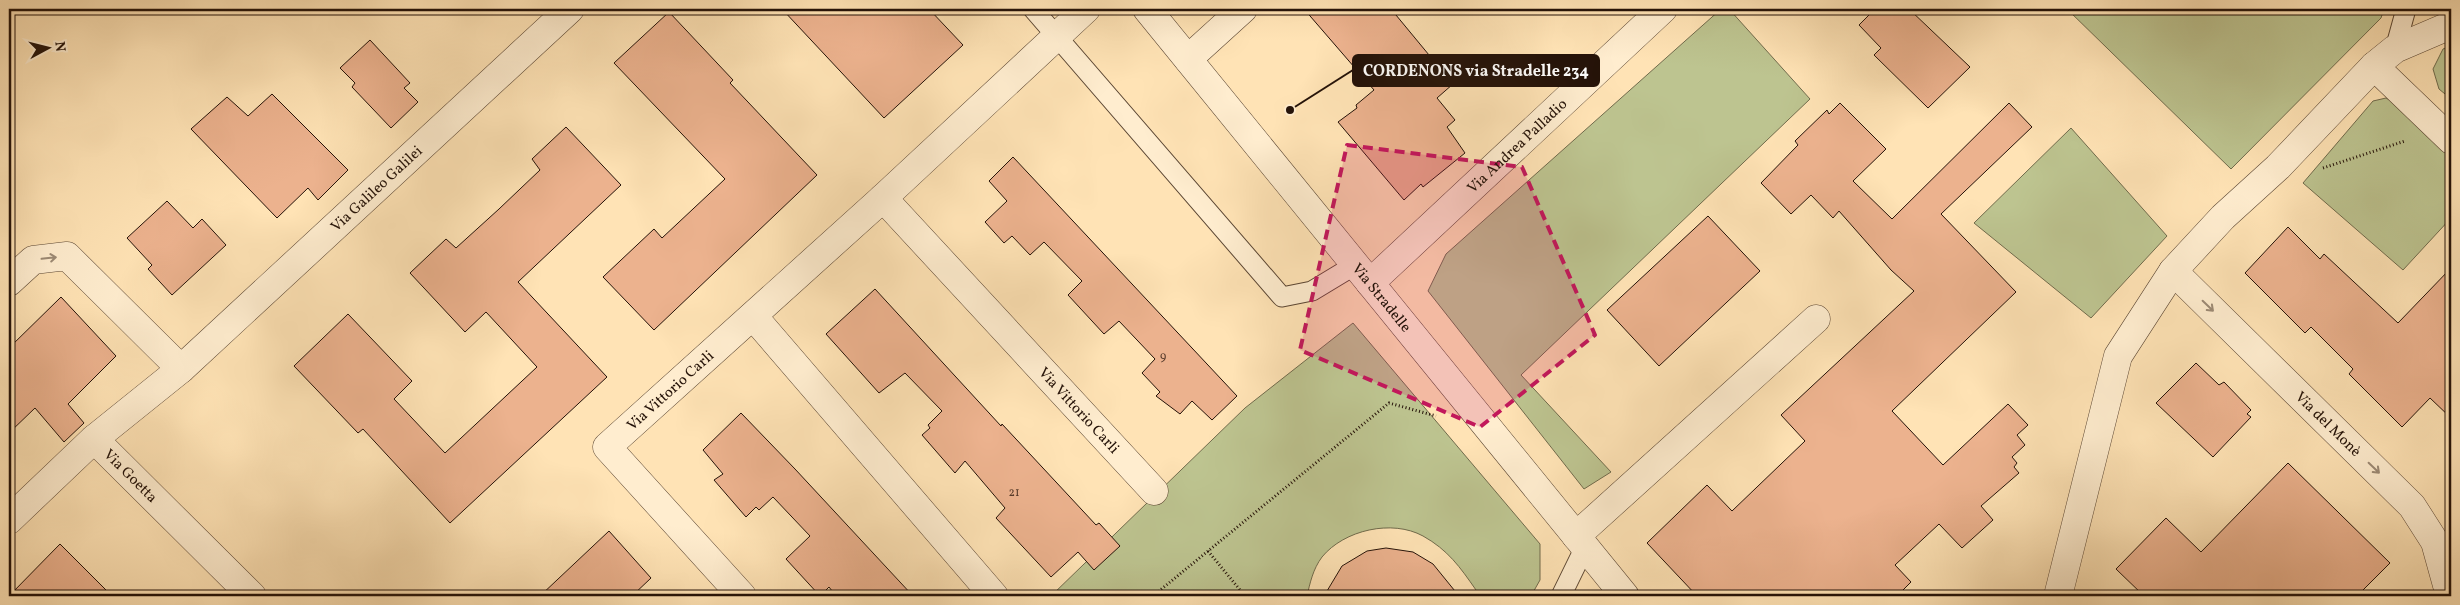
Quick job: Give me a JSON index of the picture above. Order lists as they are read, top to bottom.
{
  "streets": {
    "street": [
      "Via Andrea Palladio",
      "Via Galileo Galilei",
      "Via Stradelle",
      "Via Vittorio Carli",
      "Via del Monè",
      "Via Goetta"
    ]
  },
  "crossings": [
    ["Via Andrea Palladio", "Via Stradelle"],
    ["Via Galileo Galilei", "Via Goetta"]
  ],
  "one_way": ["Via del Monè"],
  "places": ["CORDENONS via Stradelle 234"],
  "house_numbers": ["9", "21"],
  "north": "right"
}
